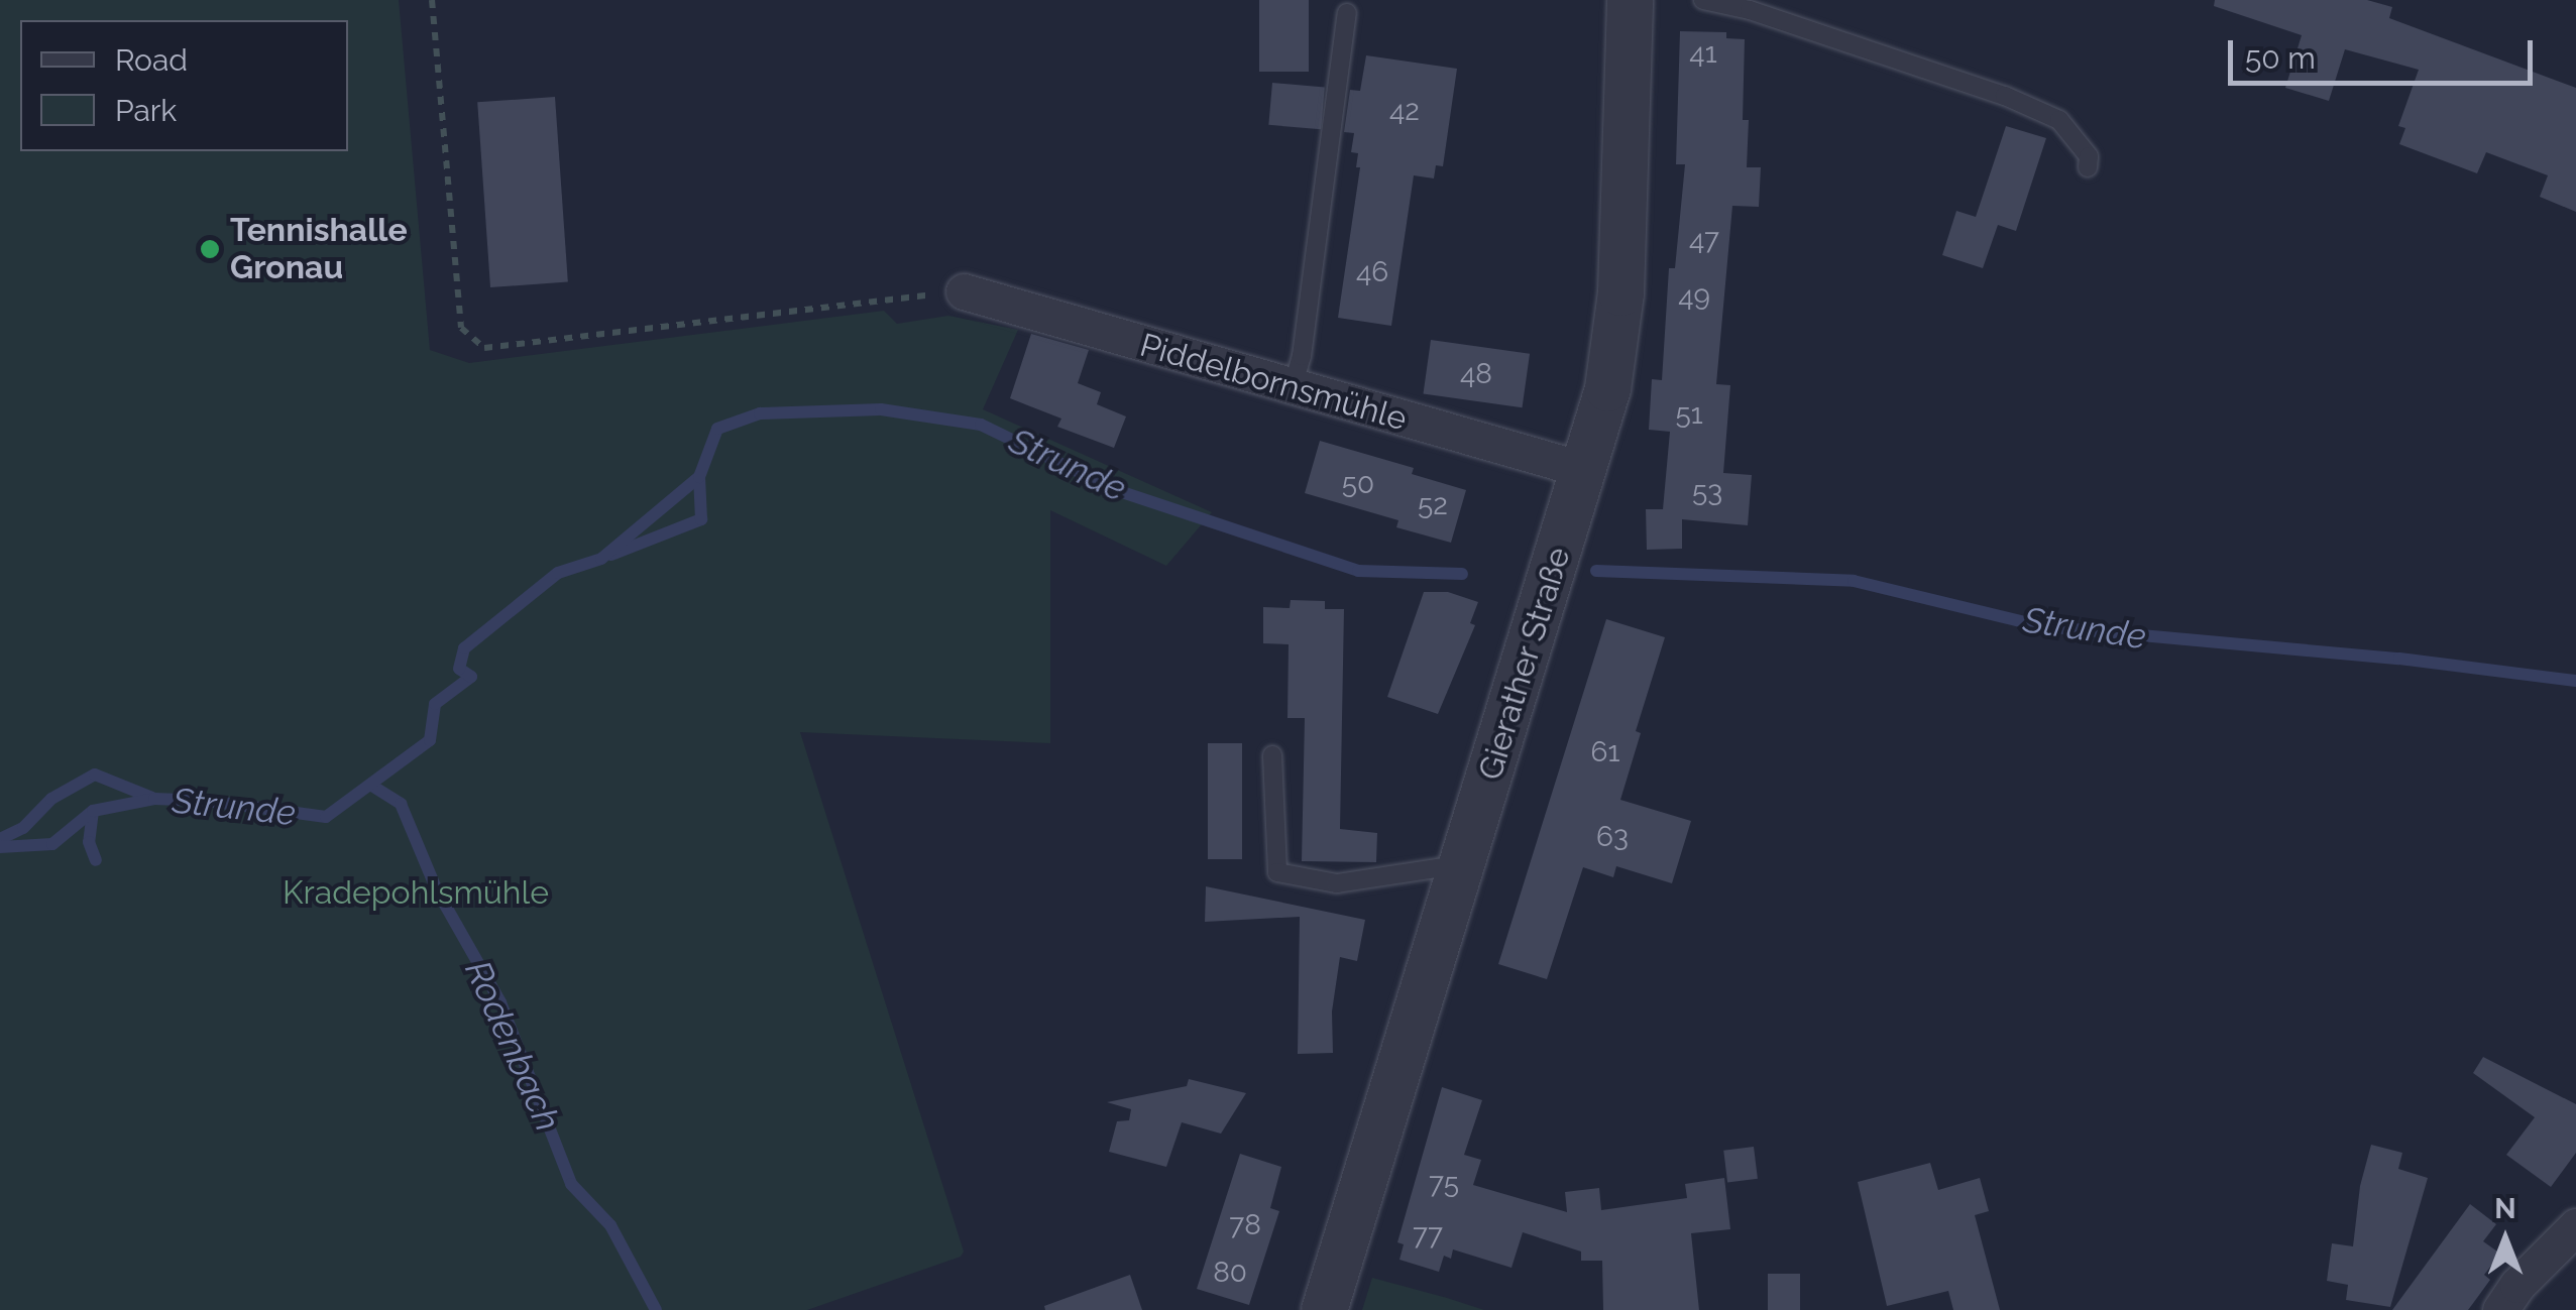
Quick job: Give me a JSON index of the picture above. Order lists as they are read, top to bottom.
{
  "streets": {
    "street": ["Piddelbornsmühle", "Gierather Straße"]
  },
  "crossings": [
    ["Piddelbornsmühle", "Gierather Straße"]
  ],
  "water": ["Strunde", "Rodenbach"],
  "parks": ["Kradepohlsmühle"],
  "places": ["Tennishalle Gronau"],
  "house_numbers": [
    "41",
    "42",
    "47",
    "46",
    "49",
    "48",
    "51",
    "50",
    "53",
    "52",
    "61",
    "63",
    "75",
    "78",
    "77",
    "80"
  ],
  "legend": ["Road", "Park"],
  "scale_bar": "50 m",
  "north": "top"
}
